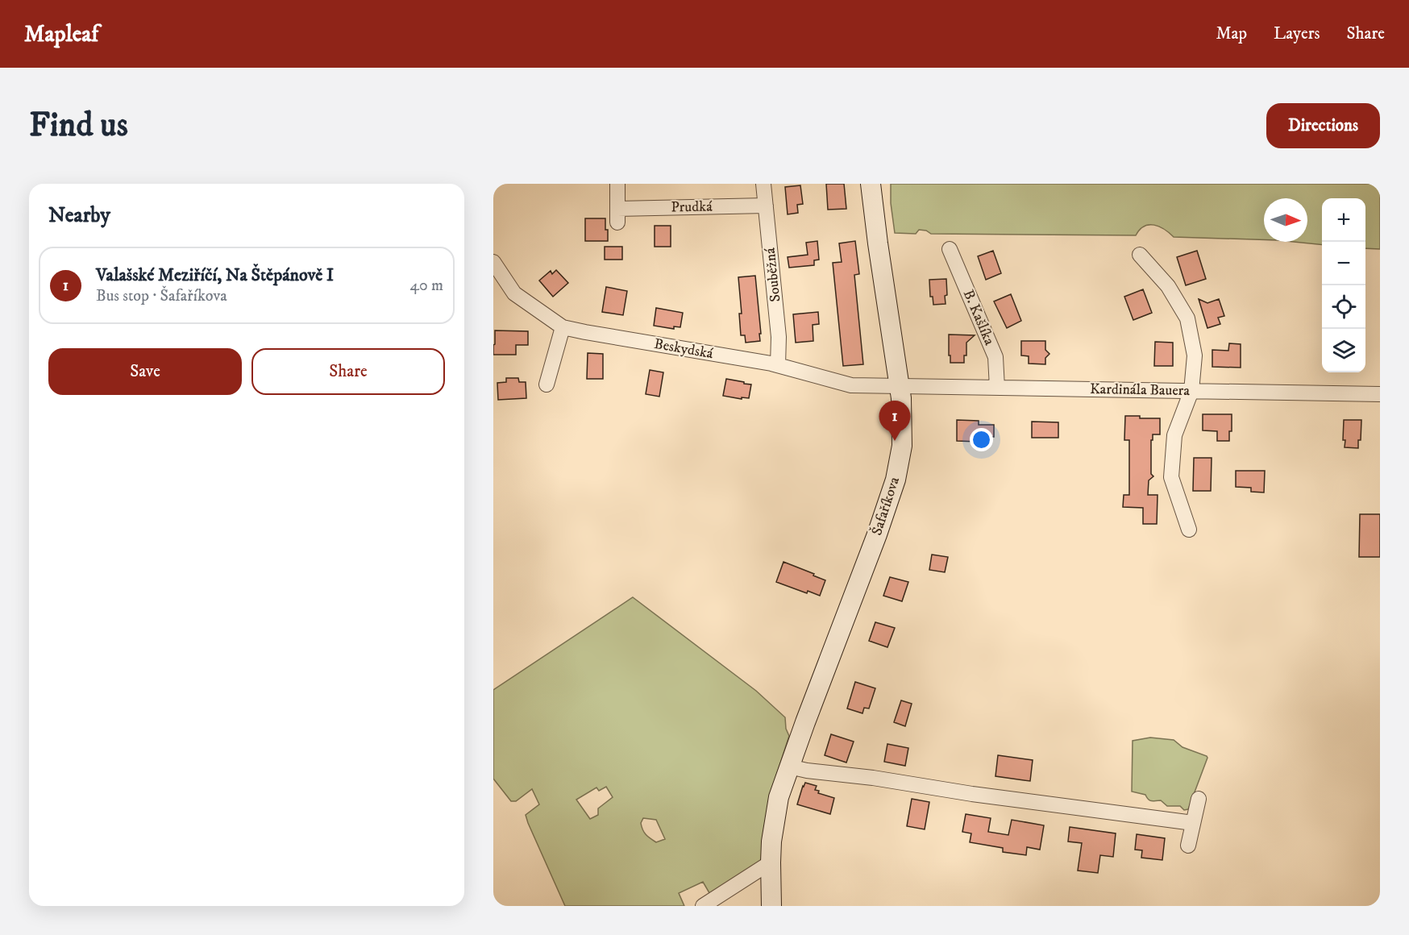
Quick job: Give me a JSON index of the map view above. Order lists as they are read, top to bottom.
{
  "streets": {
    "street": [
      "Prudká",
      "Souběžná",
      "B. Kašlíka",
      "Beskydská",
      "Kardinála Bauera",
      "Šafaříkova"
    ]
  },
  "crossings": [
    ["Prudká", "Souběžná"],
    ["Souběžná", "Beskydská"],
    ["B. Kašlíka", "Kardinála Bauera"],
    ["Beskydská", "Kardinála Bauera"],
    ["Beskydská", "Šafaříkova"],
    ["Kardinála Bauera", "Šafaříkova"]
  ],
  "north": "right",
  "page": {
    "header": "Mapleaf",
    "nav": ["Map", "Layers", "Share"],
    "buttons": [
      "Directions",
      ["Save", "Share"]
    ],
    "title": "Find us",
    "heading": "Nearby",
    "map_buttons": ["+", "−"],
    "list": [
      {
        "mark": "1",
        "name": "Valašské Meziříčí, Na Štěpánově I",
        "note": "Bus stop · Šafaříkova",
        "value": "40 m"
      }
    ],
    "pins": "1"
  }
}
